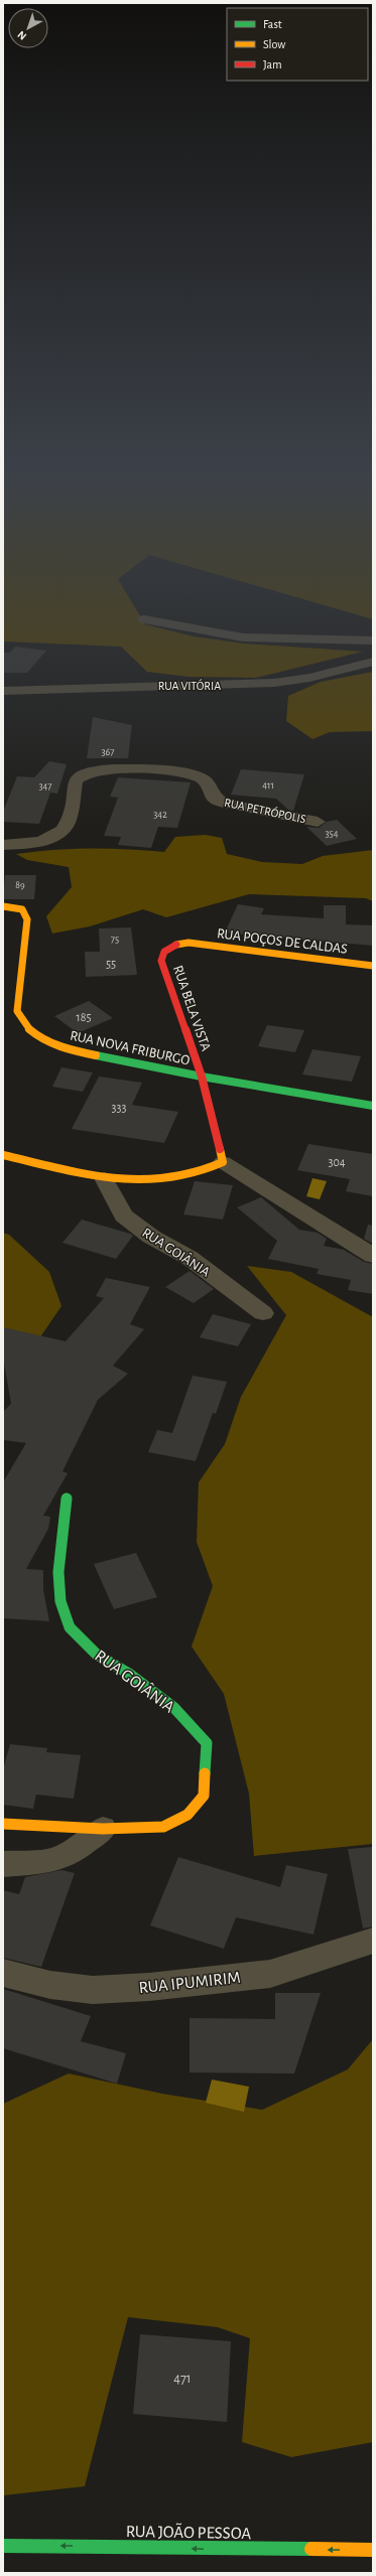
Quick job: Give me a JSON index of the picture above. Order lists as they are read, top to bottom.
{
  "streets": {
    "street": [
      "RUA VITÓRIA",
      "RUA PETRÓPOLIS",
      "RUA POÇOS DE CALDAS",
      "RUA BELA VISTA",
      "RUA NOVA FRIBURGO",
      "RUA GOIÂNIA",
      "RUA IPUMIRIM",
      "RUA JOÃO PESSOA"
    ]
  },
  "crossings": [
    ["RUA POÇOS DE CALDAS", "RUA BELA VISTA"],
    ["RUA BELA VISTA", "RUA NOVA FRIBURGO"]
  ],
  "one_way": ["RUA JOÃO PESSOA"],
  "house_numbers": [
    "367",
    "411",
    "347",
    "342",
    "354",
    "89",
    "75",
    "55",
    "185",
    "333",
    "304",
    "471"
  ],
  "legend": ["Fast", "Slow", "Jam"],
  "north": "bottom left"
}
